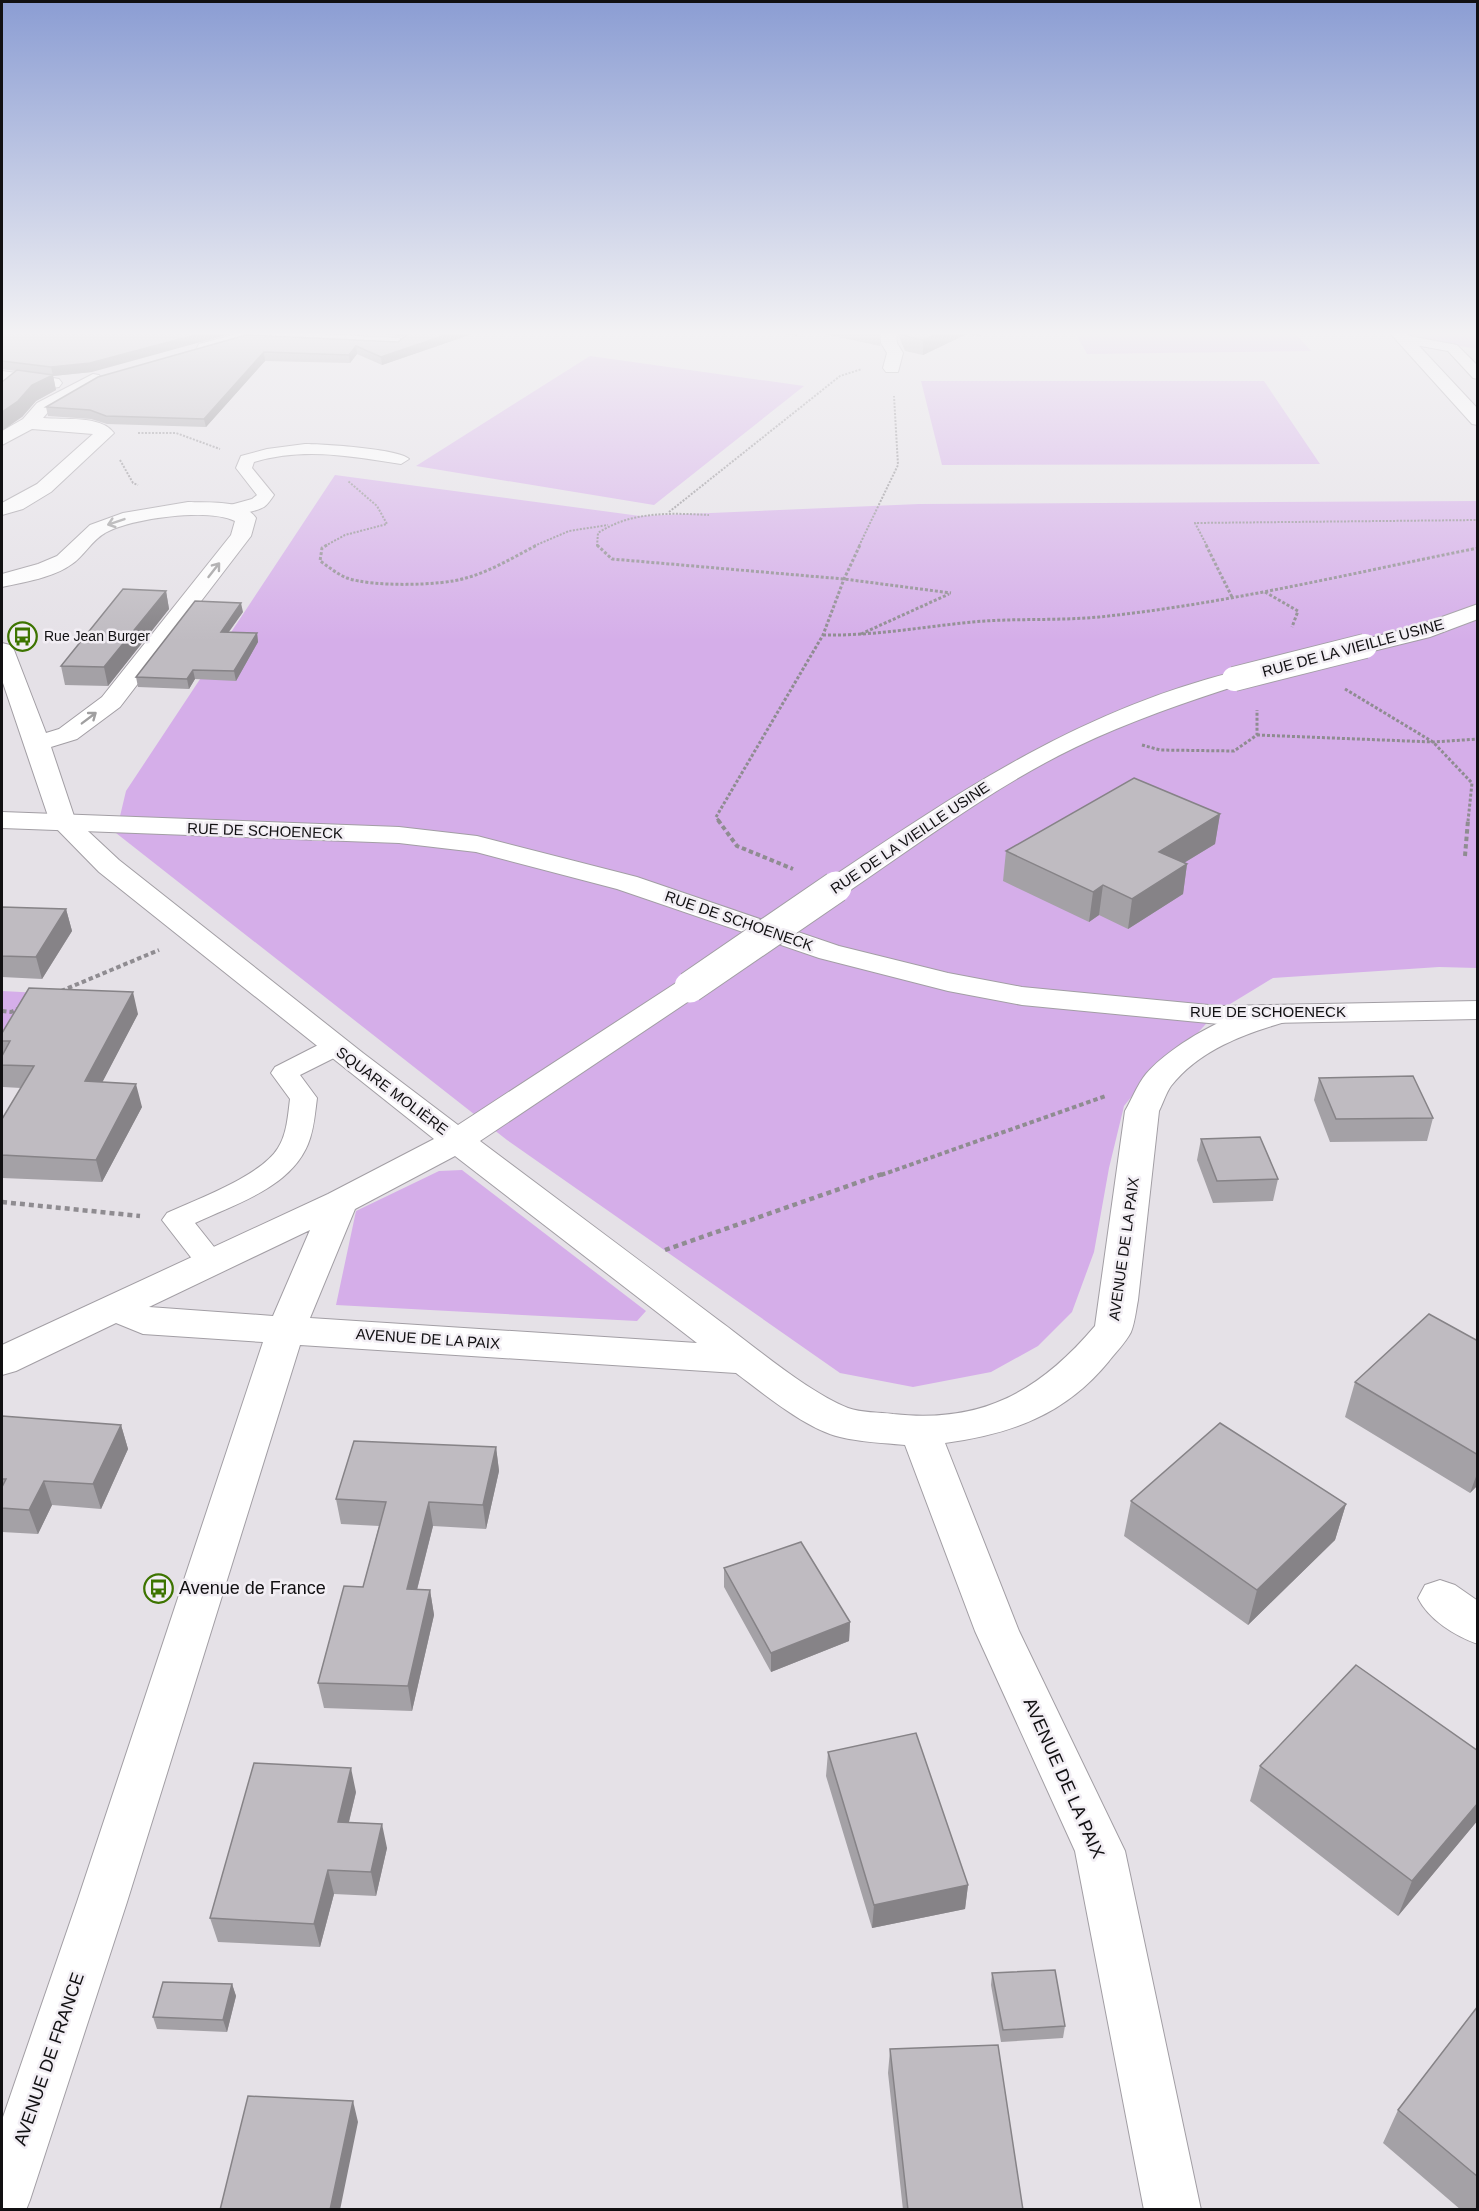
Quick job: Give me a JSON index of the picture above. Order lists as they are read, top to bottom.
{
  "streets": {
    "street": [
      "RUE DE LA VIEILLE USINE",
      "RUE DE SCHOENECK",
      "SQUARE MOLIÈRE",
      "AVENUE DE LA PAIX",
      "AVENUE DE FRANCE"
    ]
  },
  "crossings": [
    ["RUE DE LA VIEILLE USINE", "SQUARE MOLIÈRE"],
    ["RUE DE LA VIEILLE USINE", "AVENUE DE LA PAIX"],
    ["RUE DE SCHOENECK", "SQUARE MOLIÈRE"],
    ["RUE DE SCHOENECK", "AVENUE DE LA PAIX"],
    ["SQUARE MOLIÈRE", "AVENUE DE LA PAIX"],
    ["SQUARE MOLIÈRE", "AVENUE DE FRANCE"],
    ["AVENUE DE LA PAIX", "AVENUE DE FRANCE"]
  ],
  "places": {
    "bus stop": ["Rue Jean Burger", "Avenue de France"]
  }
}
